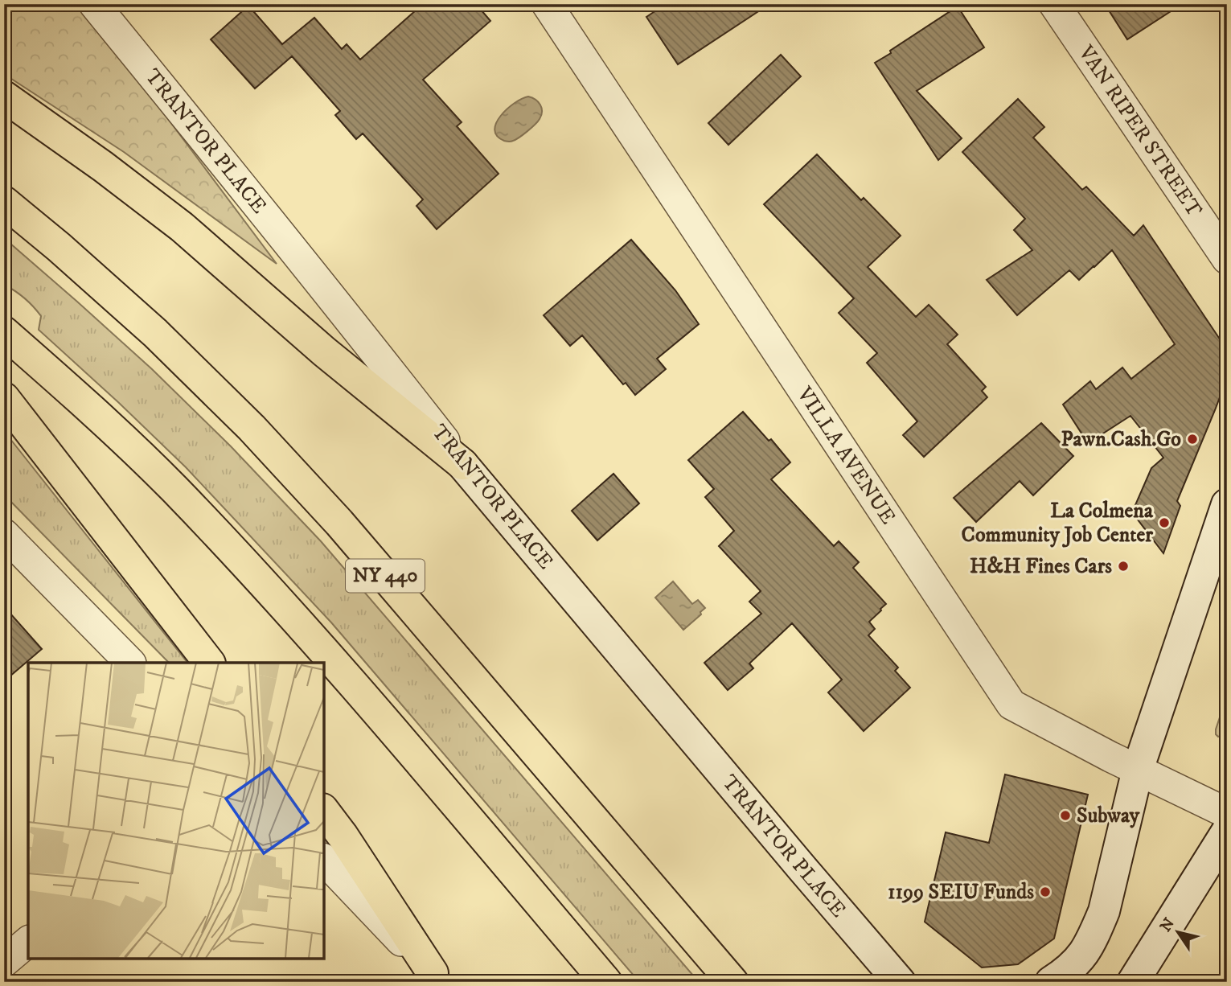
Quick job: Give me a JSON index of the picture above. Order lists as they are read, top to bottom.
{
  "streets": {
    "highway": ["NY 440"],
    "main road": ["TRANTOR PLACE"],
    "street": ["VAN RIPER STREET", "VILLA AVENUE"]
  },
  "places": [
    "Pawn.Cash.Go",
    "La Colmena Community Job Center",
    "H&H Fines Cars",
    "Subway",
    "1199 SEIU Funds"
  ],
  "north": "top left"
}
